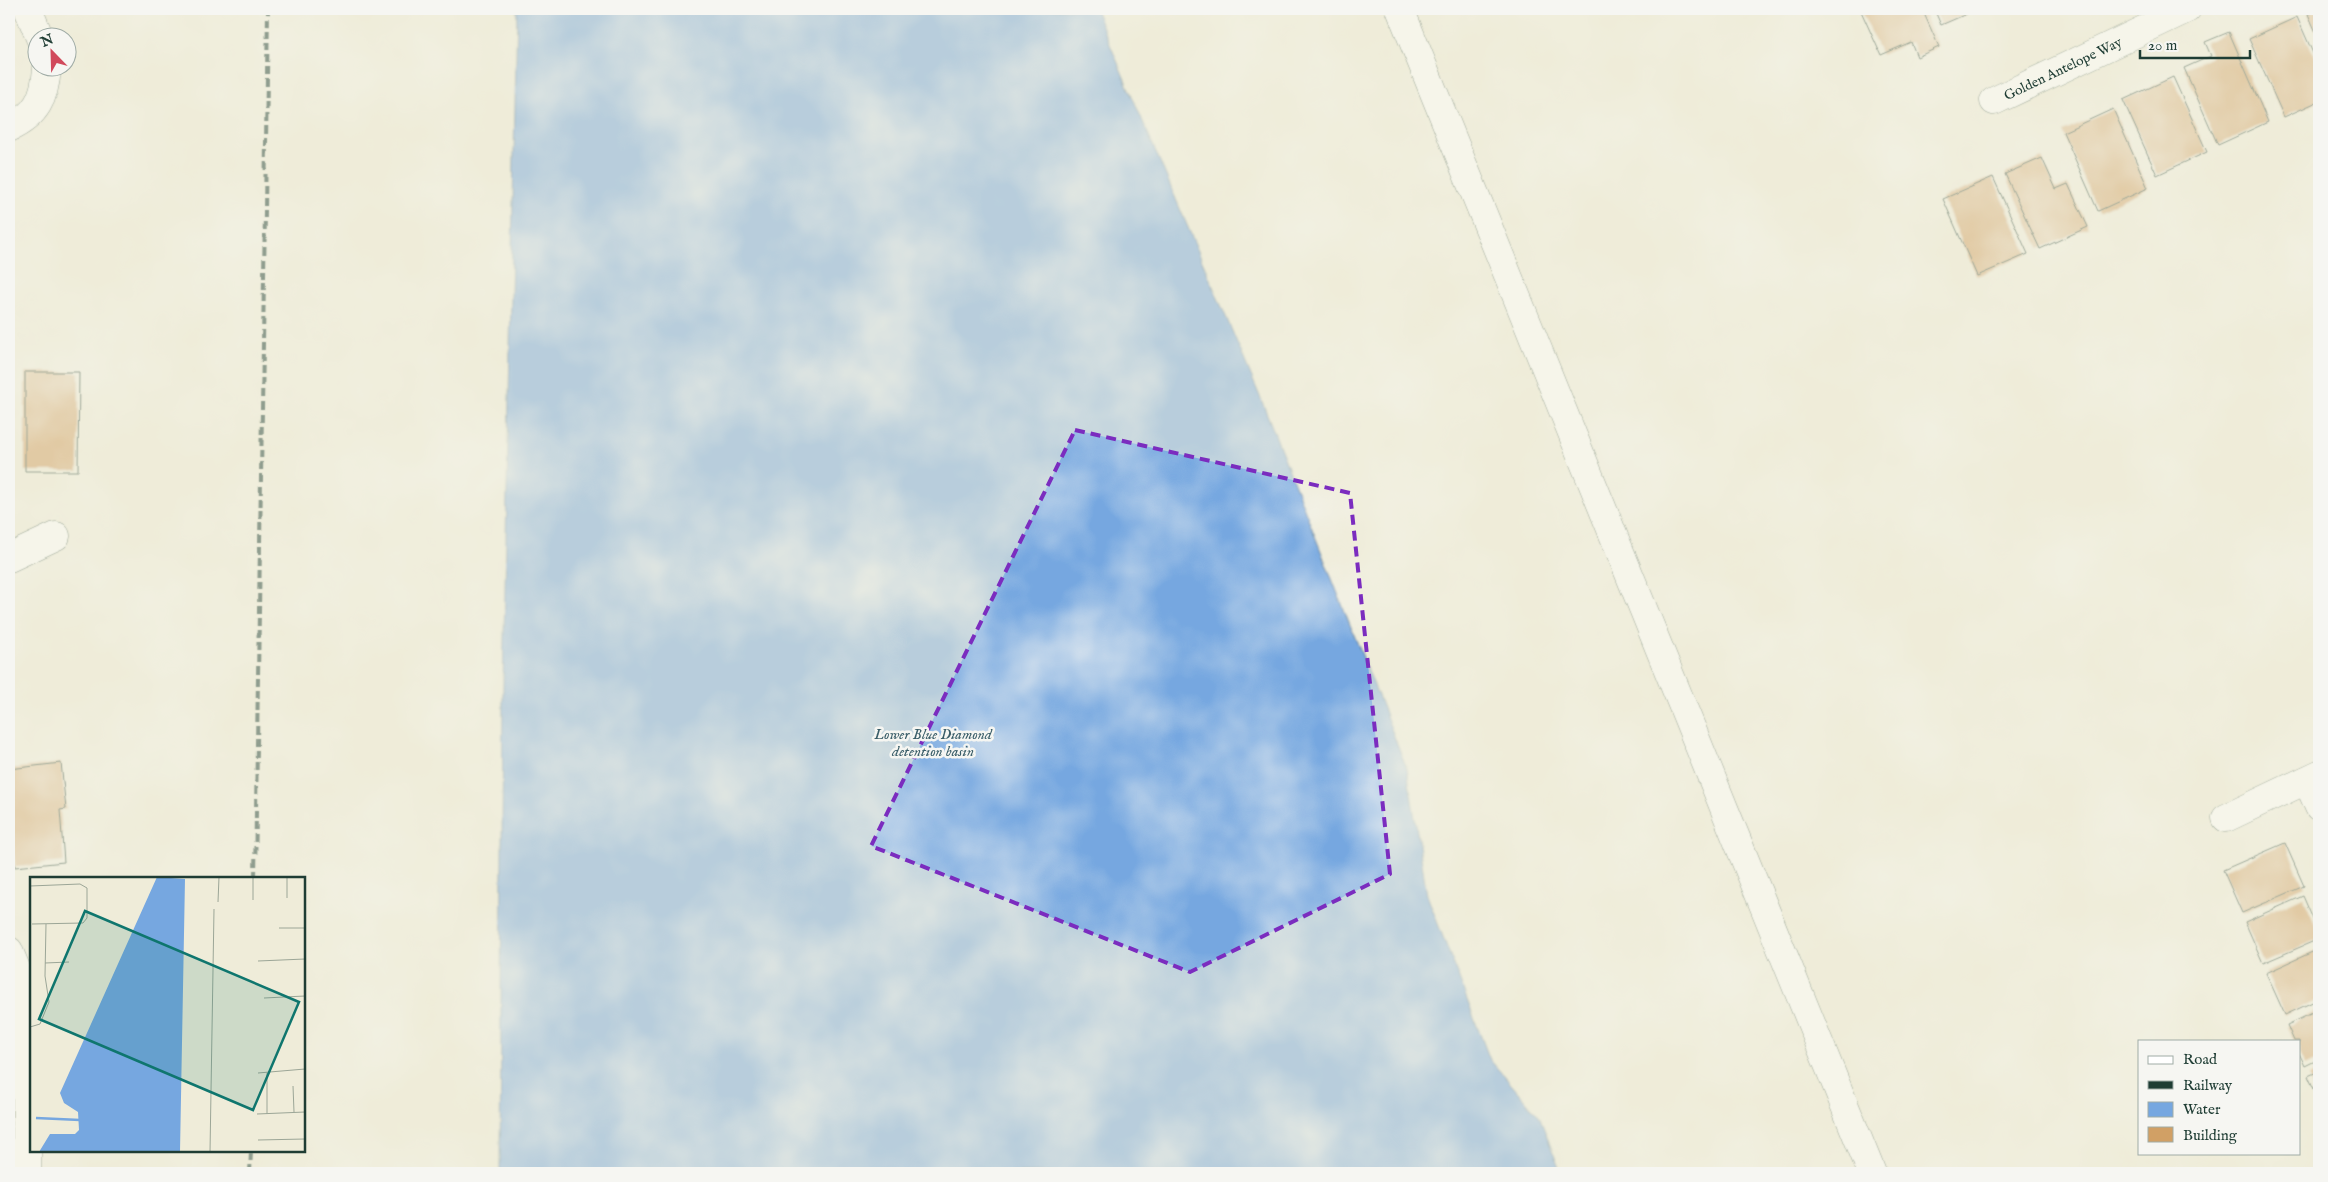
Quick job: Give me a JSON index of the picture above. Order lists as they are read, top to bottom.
{
  "streets": {
    "street": ["Golden Antelope Way"]
  },
  "water": ["Lower Blue Diamond detention basin"],
  "legend": [
    "Road",
    "Railway",
    "Water",
    "Building"
  ],
  "scale_bar": "20 m",
  "north": "top left"
}
